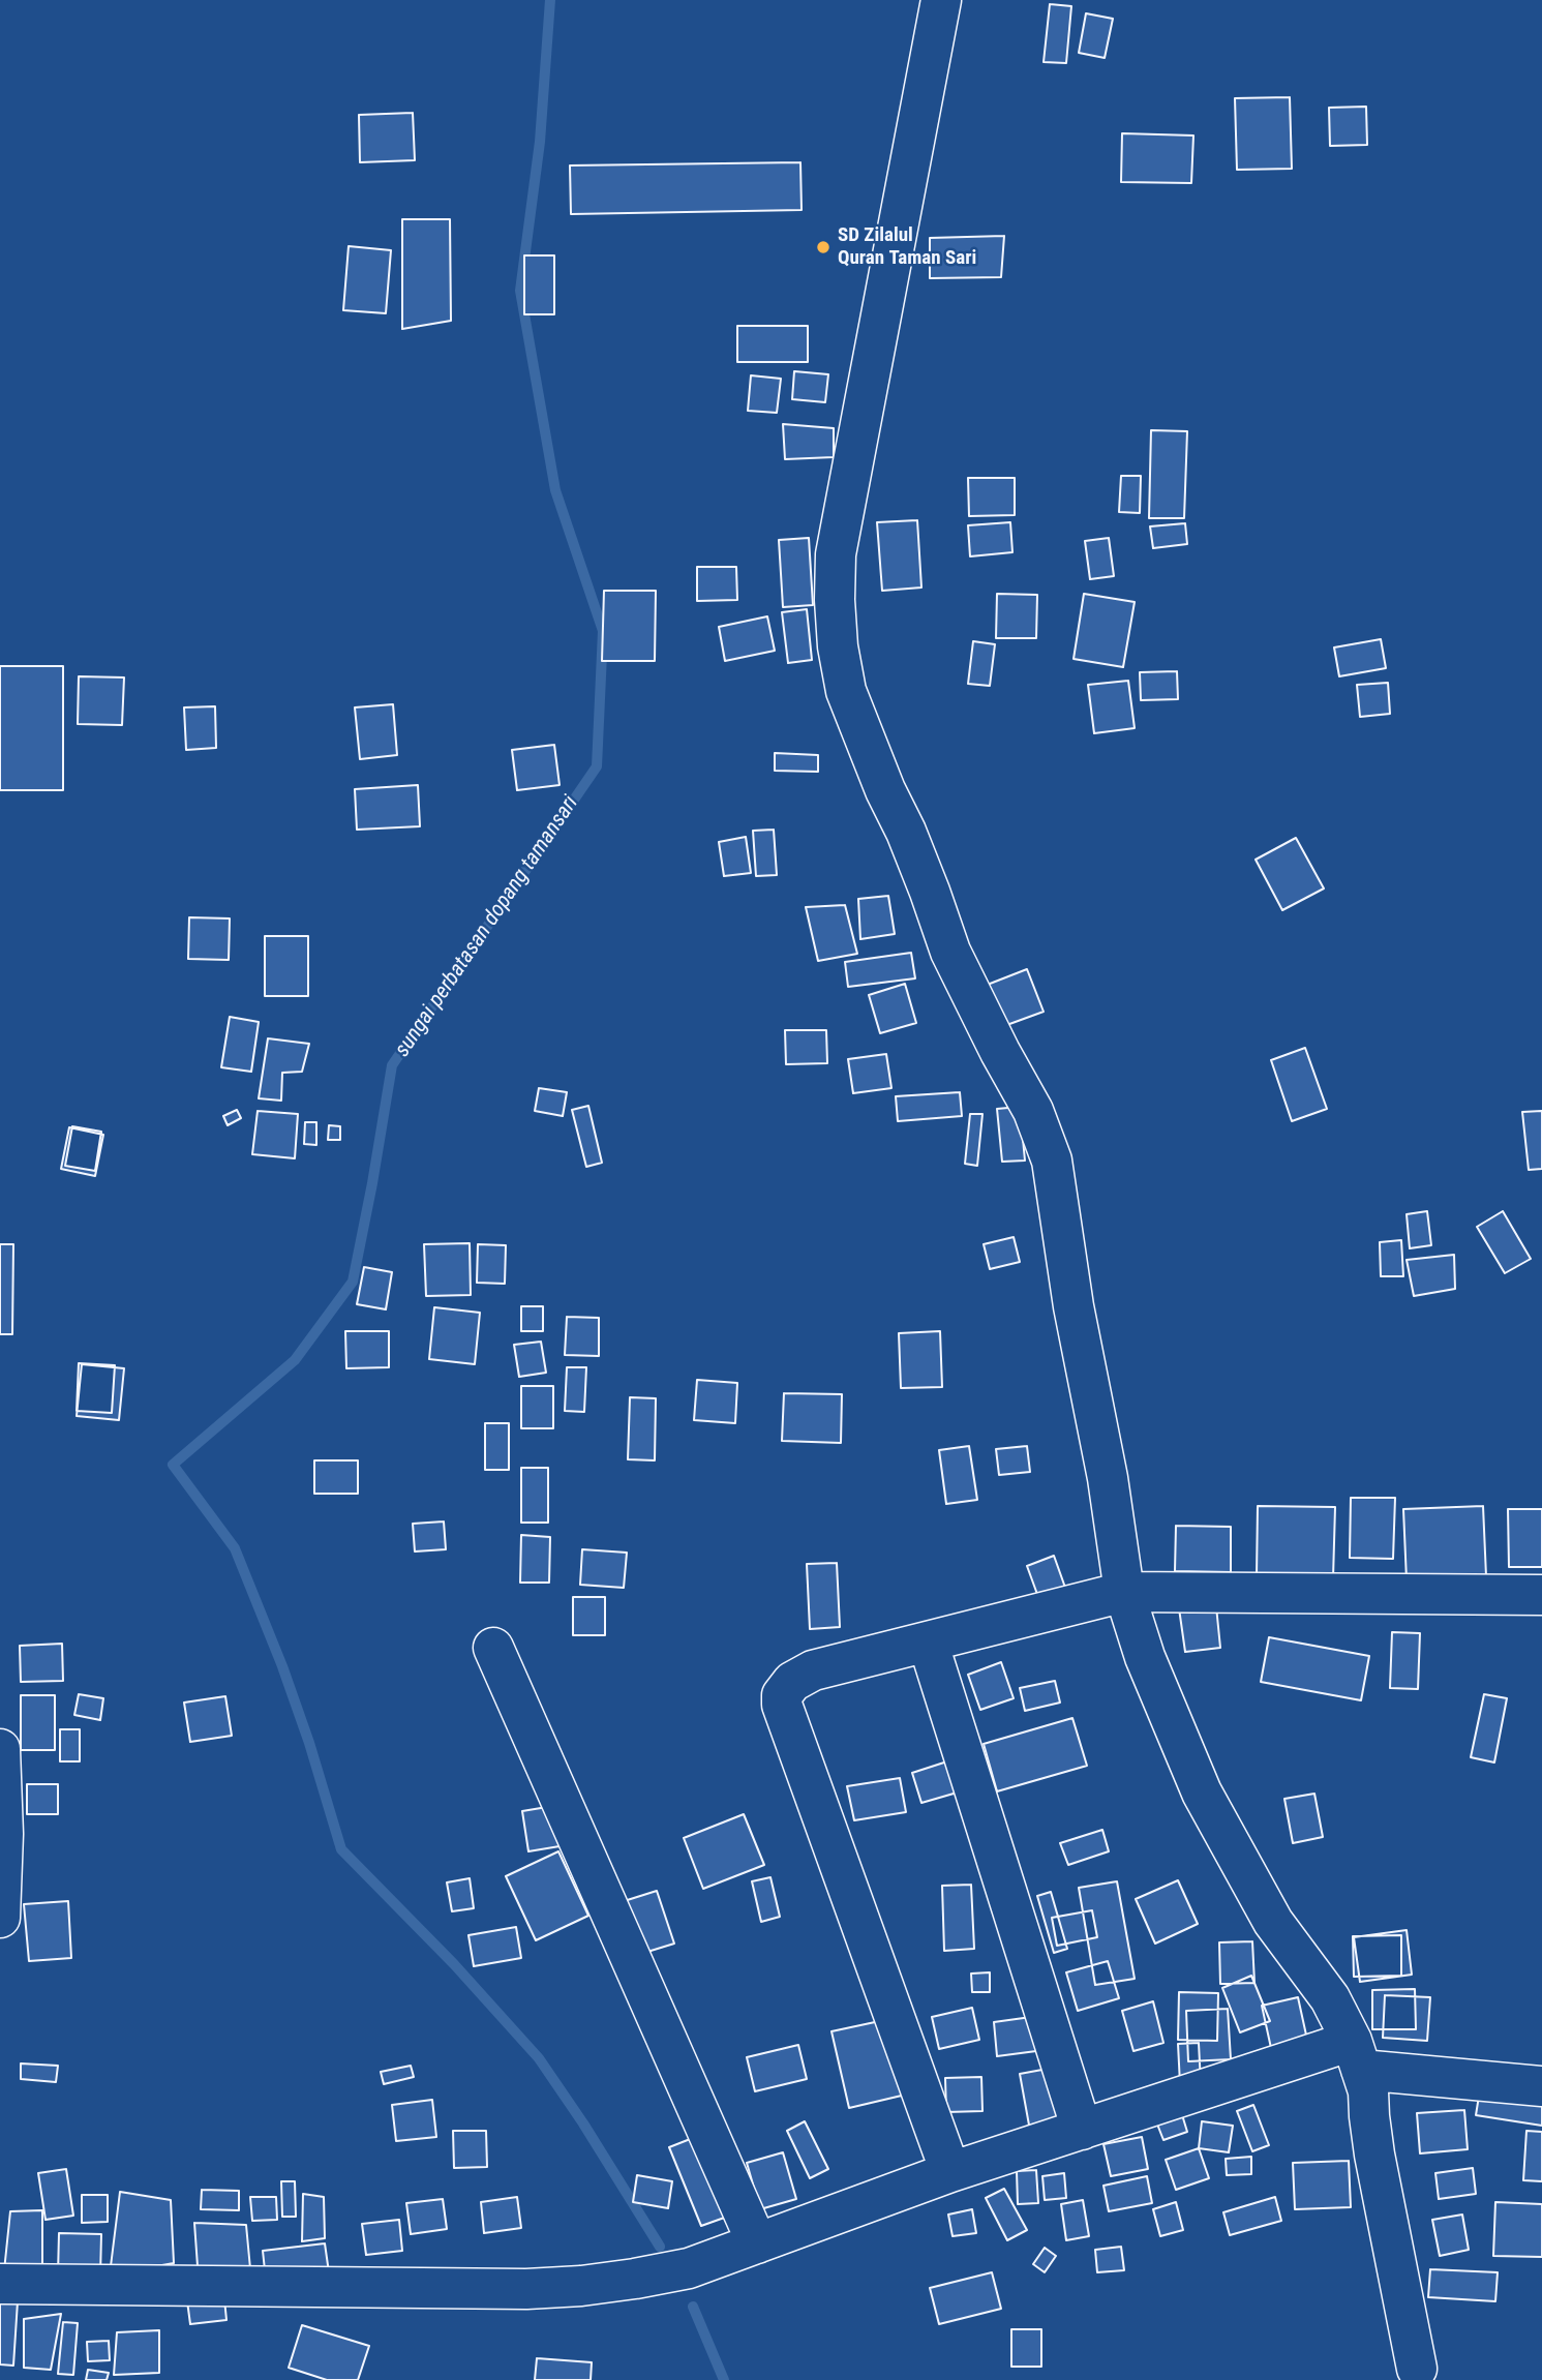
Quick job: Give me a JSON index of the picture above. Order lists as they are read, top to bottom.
{
  "water": ["sungai perbatasan dopang tamansari"],
  "places": ["SD Zilalul Quran Taman Sari"]
}
